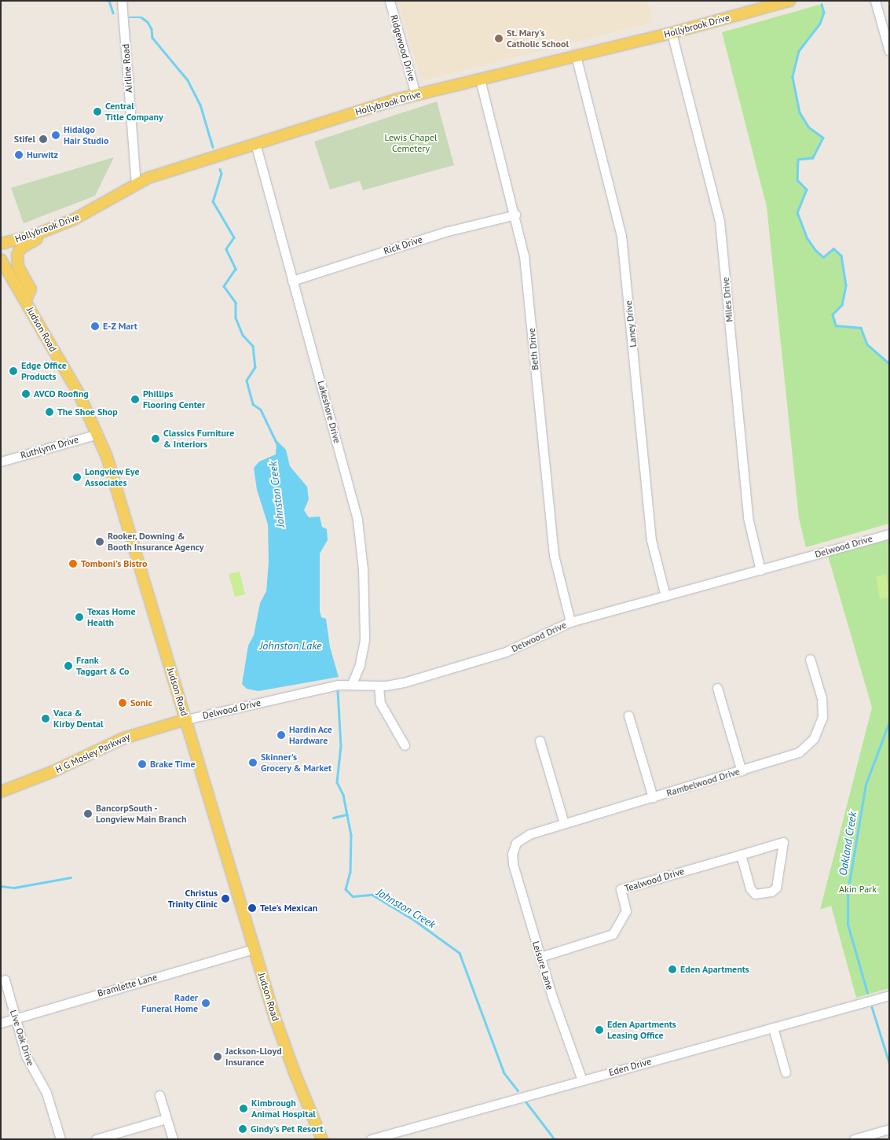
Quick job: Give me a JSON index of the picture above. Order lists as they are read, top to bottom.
{
  "streets": {
    "main road": ["Hollybrook Drive", "Judson Road", "H G Mosley Parkway"],
    "street": [
      "Ridgewood Drive",
      "Airline Road",
      "Rick Drive",
      "Miles Drive",
      "Laney Drive",
      "Beth Drive",
      "Lakeshore Drive",
      "Ruthlynn Drive",
      "Delwood Drive",
      "Rambelwood Drive",
      "Tealwood Drive",
      "Leisure Lane",
      "Bramlette Lane",
      "Live Oak Drive",
      "Eden Drive"
    ]
  },
  "crossings": [
    ["Hollybrook Drive", "Ridgewood Drive"],
    ["Hollybrook Drive", "Airline Road"],
    ["Hollybrook Drive", "Miles Drive"],
    ["Hollybrook Drive", "Laney Drive"],
    ["Hollybrook Drive", "Beth Drive"],
    ["Hollybrook Drive", "Lakeshore Drive"],
    ["Rick Drive", "Beth Drive"],
    ["Rick Drive", "Lakeshore Drive"],
    ["Miles Drive", "Delwood Drive"],
    ["Laney Drive", "Delwood Drive"],
    ["Judson Road", "Ruthlynn Drive"],
    ["Judson Road", "Delwood Drive"],
    ["Judson Road", "H G Mosley Parkway"],
    ["Judson Road", "Bramlette Lane"],
    ["Beth Drive", "Delwood Drive"],
    ["Lakeshore Drive", "Delwood Drive"],
    ["Delwood Drive", "H G Mosley Parkway"],
    ["Rambelwood Drive", "Leisure Lane"],
    ["Tealwood Drive", "Leisure Lane"],
    ["Leisure Lane", "Eden Drive"],
    ["Bramlette Lane", "Live Oak Drive"]
  ],
  "water": ["Johnston Creek", "Johnston Lake", "Oakland Creek"],
  "parks": ["Lewis Chapel Cemetery", "Akin Park"],
  "places": [
    "St. Mary's Catholic School",
    "Central Title Company",
    "Hidalgo Hair Studio",
    "Stifel",
    "Hurwitz",
    "E-Z Mart",
    "Edge Office Products",
    "AVCO Roofing",
    "Phillips Flooring Center",
    "The Shoe Shop",
    "Classics Furniture & Interiors",
    "Longview Eye Associates",
    "Rooker, Downing & Booth Insurance Agency",
    "Tomboni's Bistro",
    "Texas Home Health",
    "Frank Taggart & Co",
    "Sonic",
    "Vaca & Kirby Dental",
    "Hardin Ace Hardware",
    "Skinner's Grocery & Market",
    "Brake Time",
    "BancorpSouth - Longview Main Branch",
    "Christus Trinity Clinic",
    "Tele's Mexican",
    "Eden Apartments",
    "Rader Funeral Home",
    "Eden Apartments Leasing Office",
    "Jackson-Lloyd Insurance",
    "Kimbrough Animal Hospital",
    "Gindy's Pet Resort"
  ]
}
